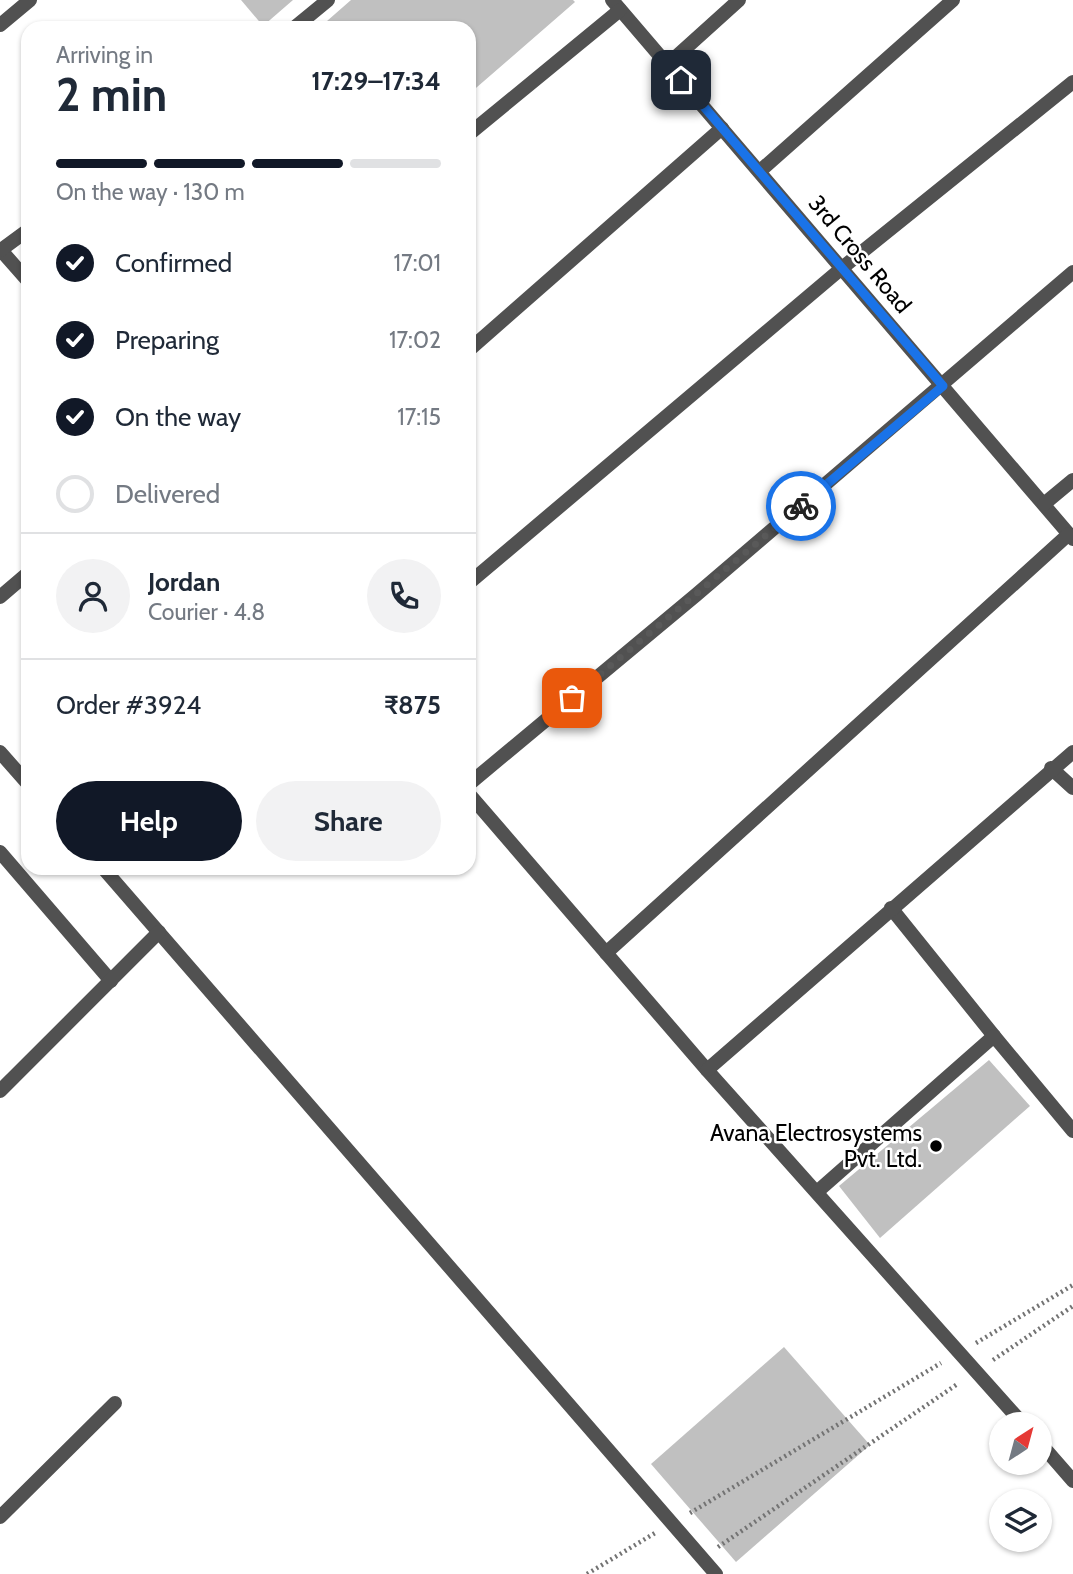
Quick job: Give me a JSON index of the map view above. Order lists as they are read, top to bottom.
{
  "streets": {
    "street": ["3rd Cross Road"]
  },
  "places": ["Avana Electrosystems Pvt. Ltd."],
  "north": "top right",
  "page": {
    "heading": ["2 min", "Arriving in", "17:29–17:34"],
    "panel": [
      "Jordan",
      "Courier · 4.8",
      "Order #3924",
      "₹875"
    ],
    "bar": "On the way · 130 m",
    "list": [
      ["Confirmed", "17:01"],
      ["Preparing", "17:02"],
      ["On the way", "17:15"],
      "Delivered"
    ],
    "buttons": ["Help", "Share"]
  }
}
